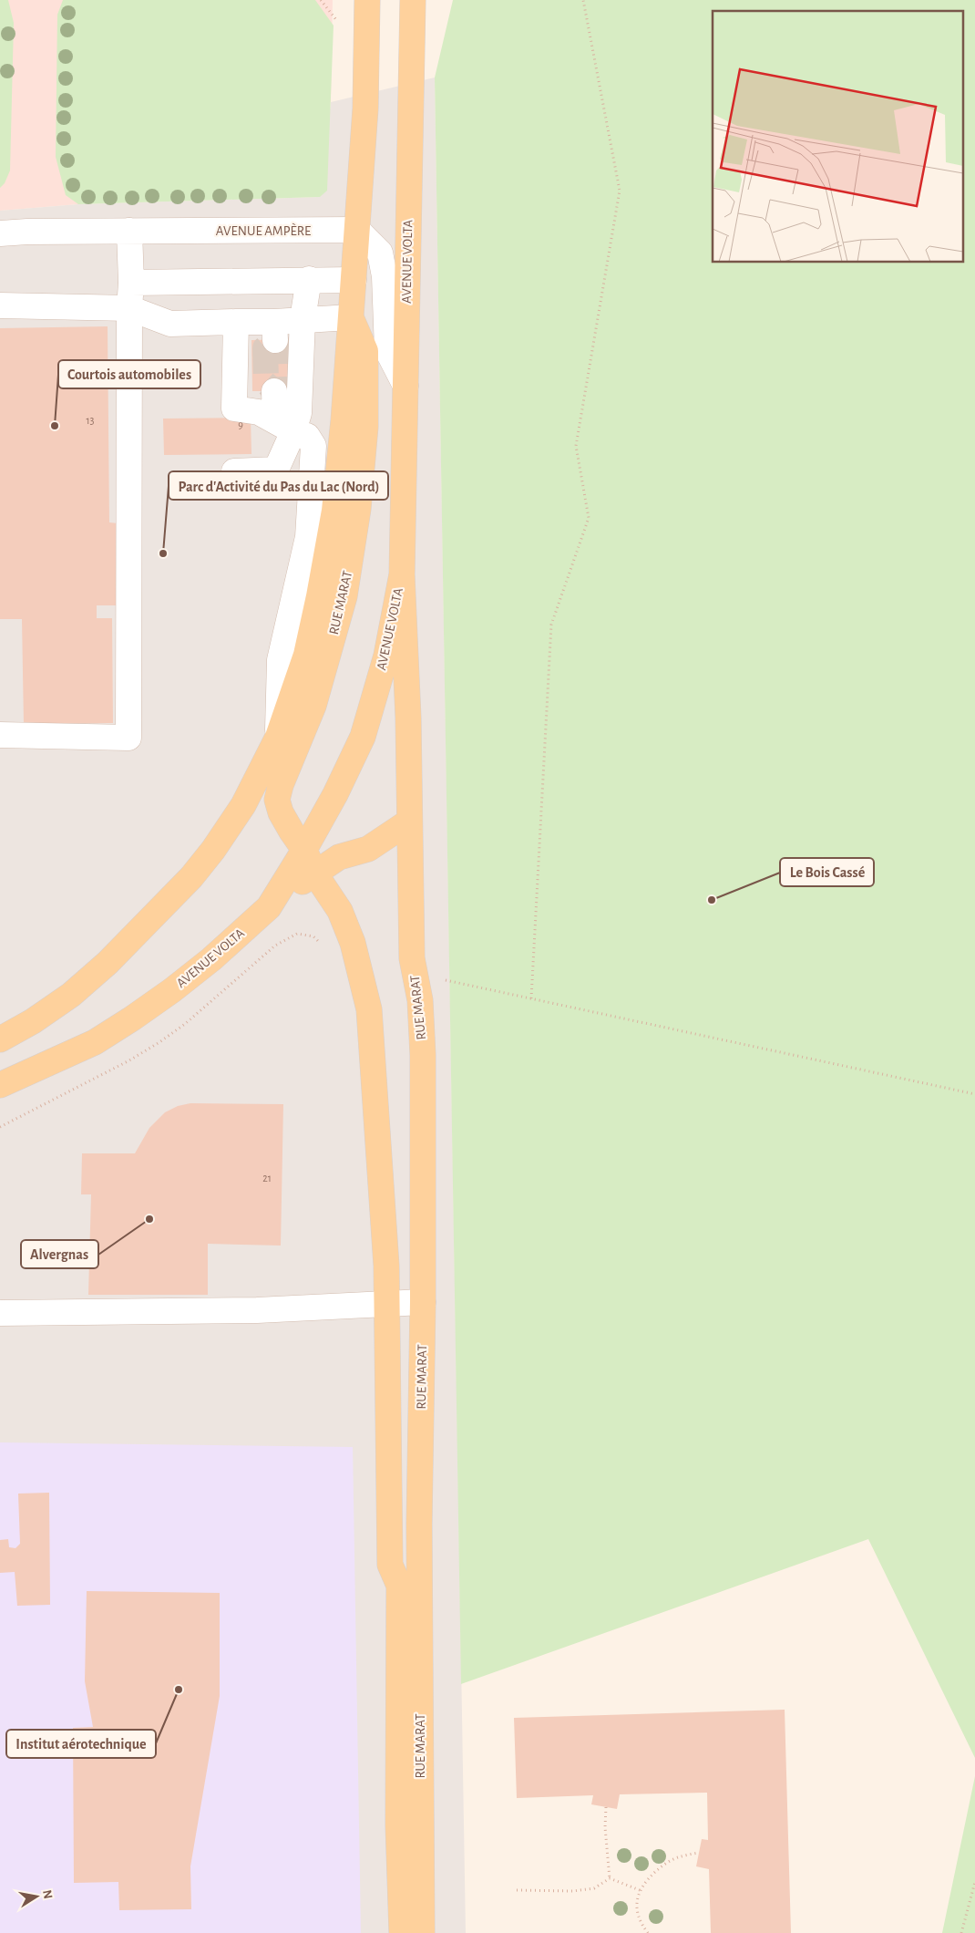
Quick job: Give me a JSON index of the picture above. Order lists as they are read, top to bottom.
{
  "streets": {
    "main road": ["AVENUE VOLTA", "RUE MARAT"],
    "street": ["AVENUE AMPÈRE"]
  },
  "crossings": [
    ["AVENUE VOLTA", "RUE MARAT"]
  ],
  "places": [
    "Courtois automobiles",
    "Parc d'Activité du Pas du Lac (Nord)",
    "Le Bois Cassé",
    "Alvergnas",
    "Institut aérotechnique"
  ],
  "house_numbers": ["13", "9", "21"],
  "north": "right"
}
